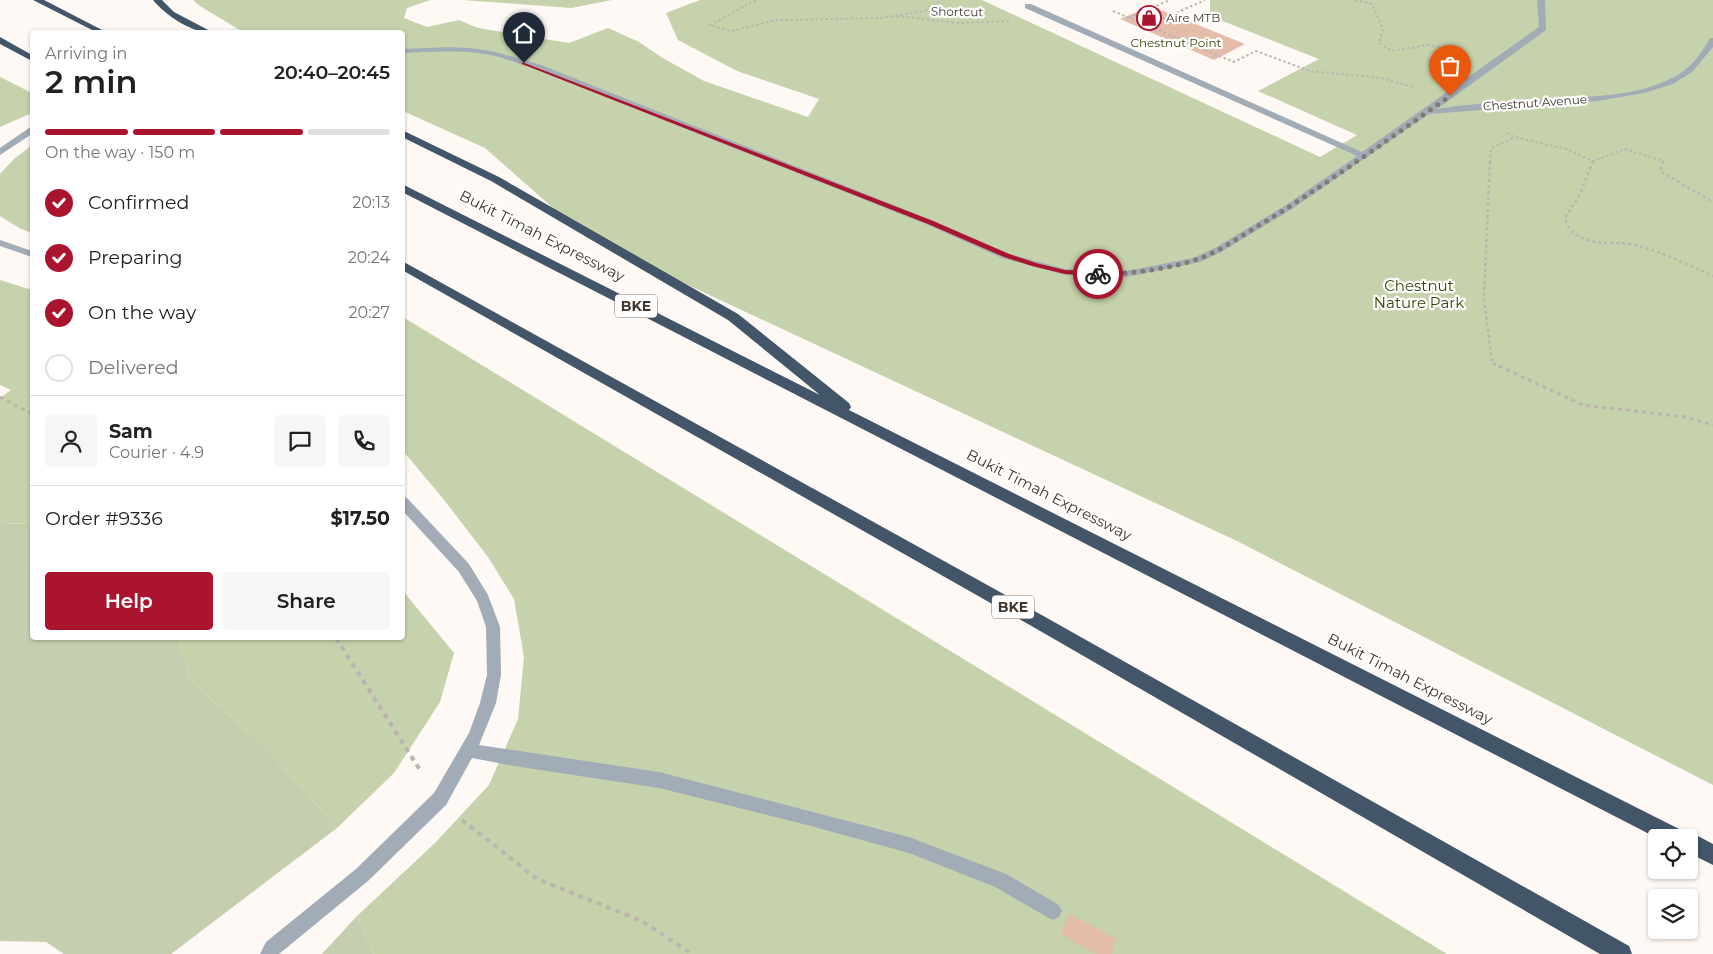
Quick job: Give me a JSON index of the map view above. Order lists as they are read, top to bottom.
{
  "streets": {
    "highway": ["Bukit Timah Expressway", "BKE"],
    "street": ["Chestnut Avenue"],
    "path": ["Shortcut"]
  },
  "parks": ["Chestnut Point", "Chestnut Nature Park"],
  "places": {
    "shop": ["Aire MTB"]
  },
  "page": {
    "heading": ["2 min", "Arriving in", "20:40–20:45"],
    "panel": [
      "Sam",
      "Courier · 4.9",
      "Order #9336",
      "$17.50"
    ],
    "bar": "On the way · 150 m",
    "list": [
      ["Confirmed", "20:13"],
      ["Preparing", "20:24"],
      ["On the way", "20:27"],
      "Delivered"
    ],
    "buttons": ["Help", "Share"]
  }
}
